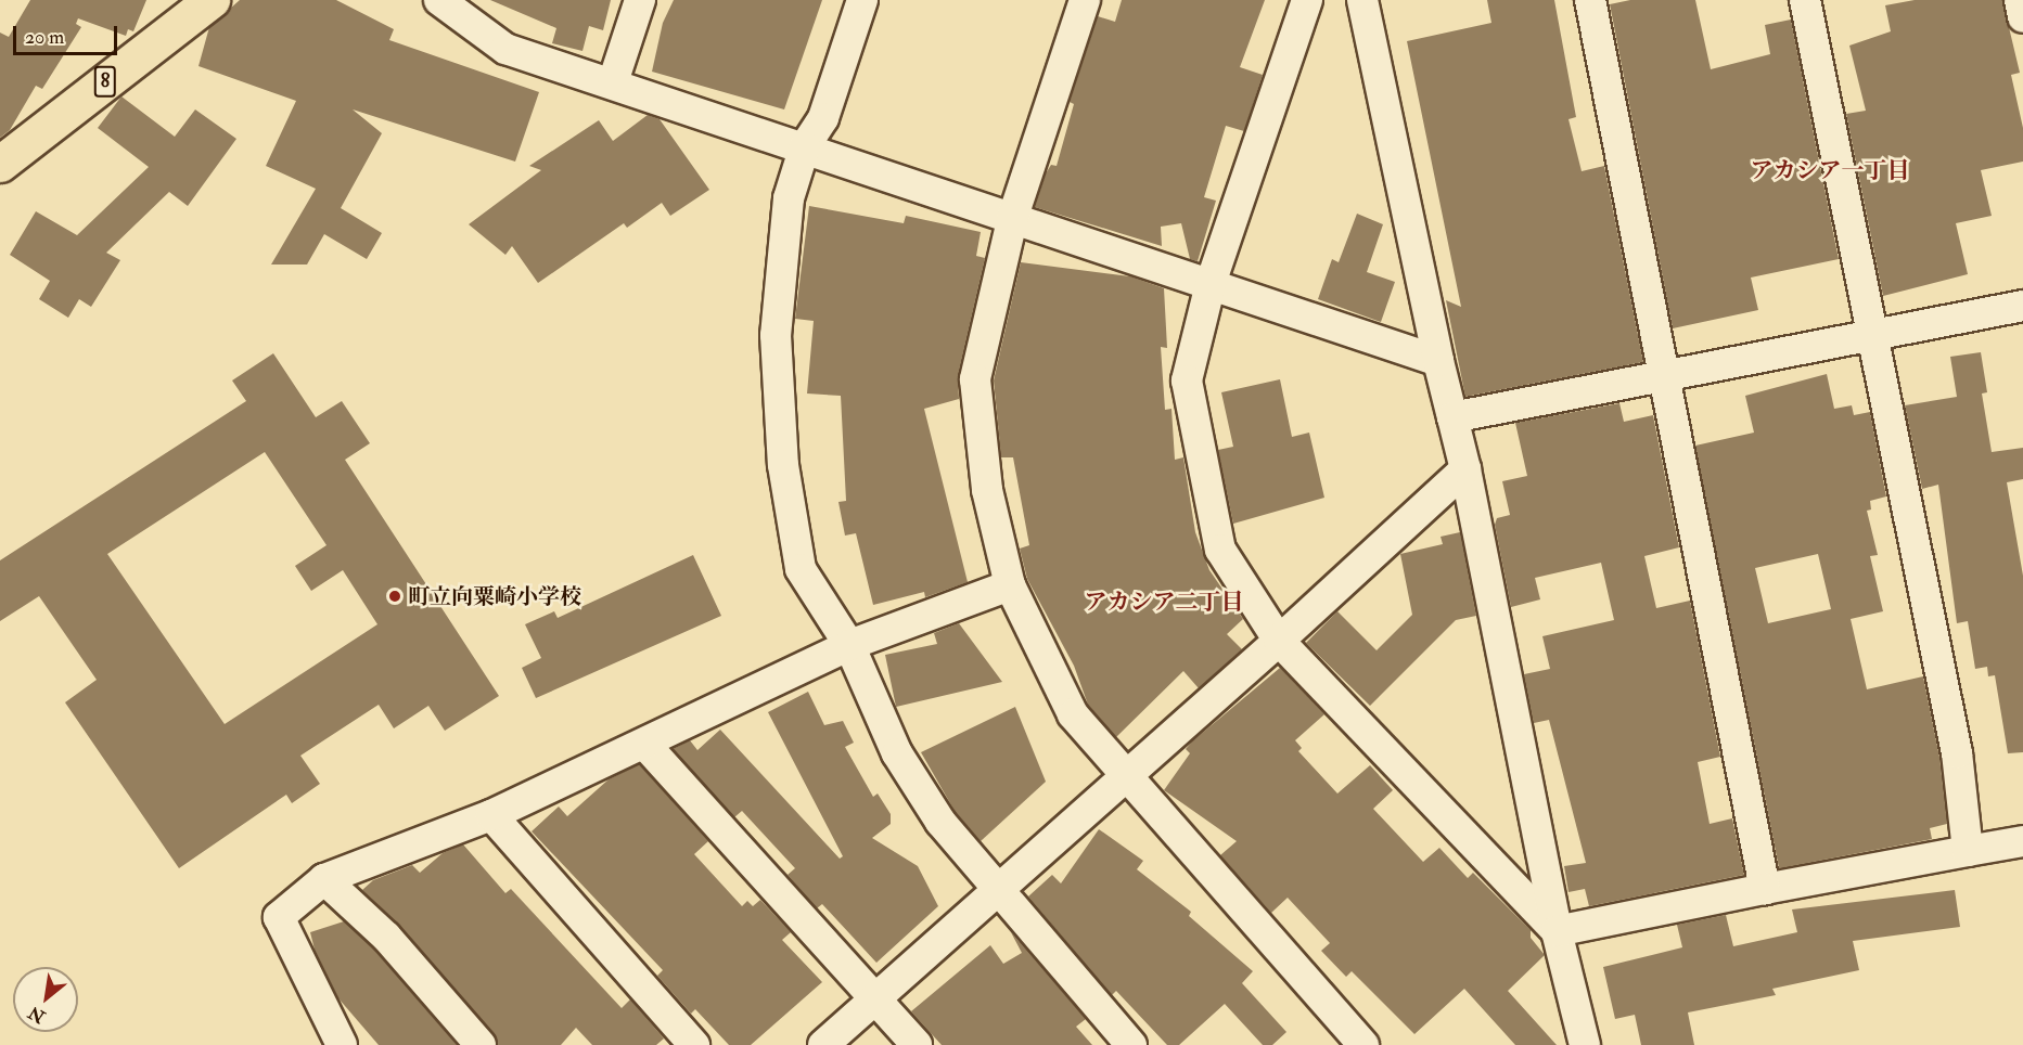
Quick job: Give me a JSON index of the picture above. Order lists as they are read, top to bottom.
{
  "streets": {
    "main road": ["8"]
  },
  "districts": ["アカシア一丁目", "アカシア二丁目"],
  "places": ["町立向粟崎小学校"],
  "scale_bar": "20 m",
  "north": "bottom left"
}
